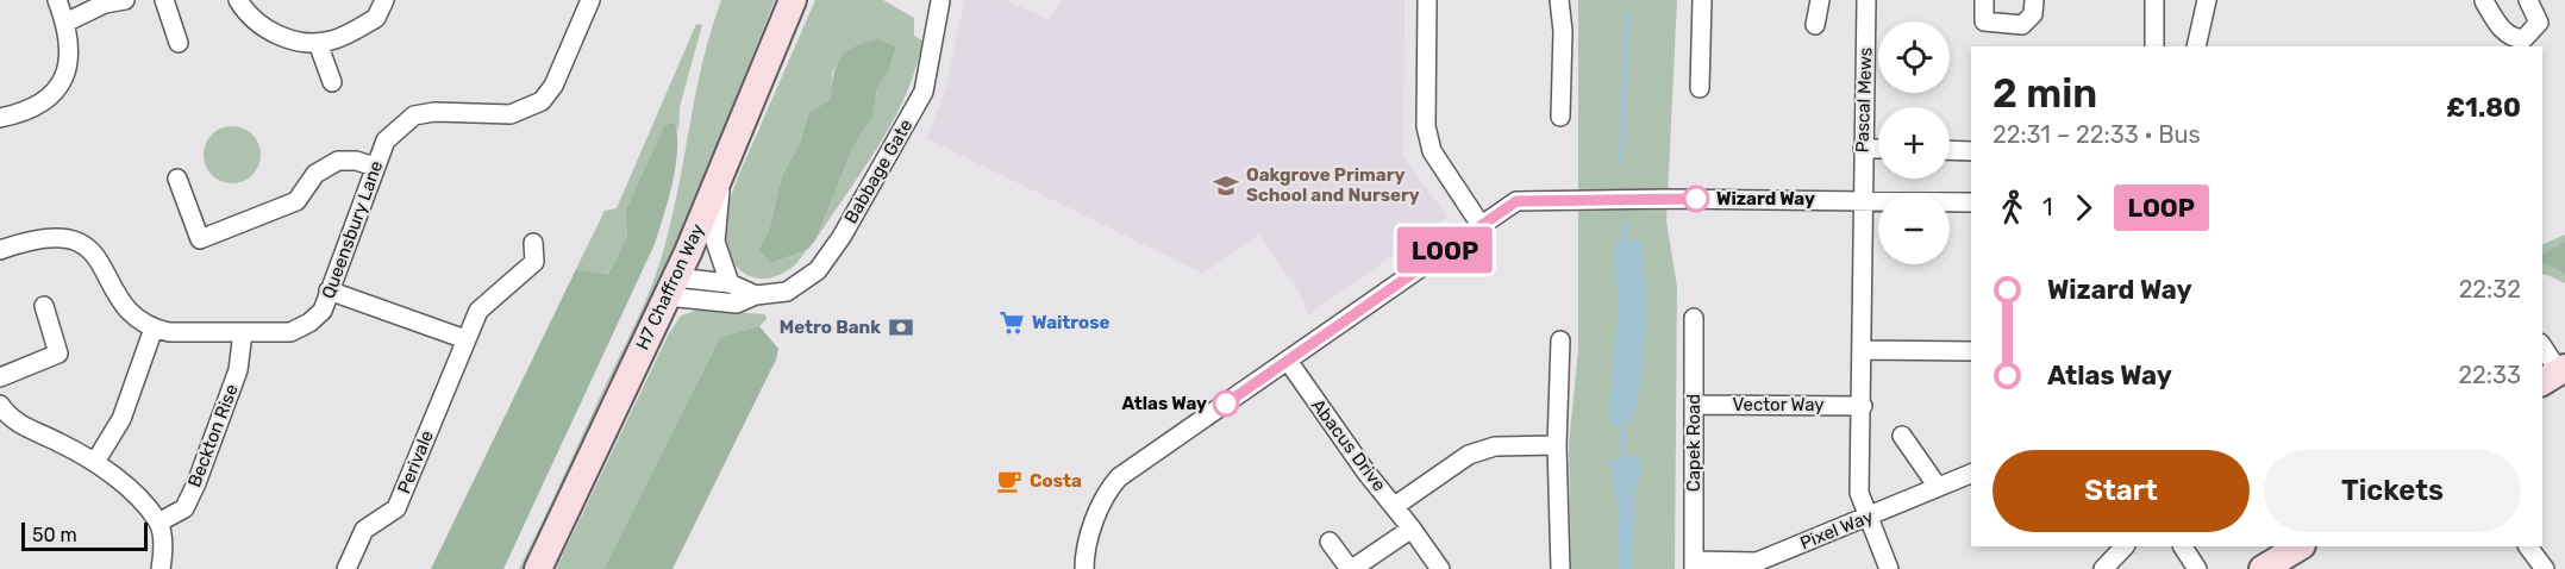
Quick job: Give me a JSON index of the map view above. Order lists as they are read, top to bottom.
{
  "streets": {
    "street": [
      "Pascal Mews",
      "Babbage Gate",
      "Queensbury Lane",
      "H7 Chaffron Way",
      "Vector Way",
      "Beckton Rise",
      "Capek Road",
      "Abacus Drive",
      "Perivale",
      "Pixel Way"
    ]
  },
  "crossings": [
    ["Babbage Gate", "H7 Chaffron Way"],
    ["Queensbury Lane", "Beckton Rise"],
    ["Vector Way", "Capek Road"],
    ["Capek Road", "Pixel Way"]
  ],
  "places": {
    "school or university": ["Oakgrove Primary School and Nursery"],
    "other": ["Wizard Way", "Atlas Way"],
    "supermarket": ["Waitrose"],
    "bank": ["Metro Bank"],
    "cafe": ["Costa"]
  },
  "lines": ["bus line LOOP"],
  "scale_bar": "50 m",
  "page": {
    "on_map": "LOOP",
    "map_buttons": ["+", "−"],
    "heading": ["2 min", "22:31 – 22:33 · Bus", "£1.80"],
    "legs": ["1", "LOOP"],
    "list": [
      {
        "name": "Wizard Way",
        "value": "22:32"
      },
      {
        "name": "Atlas Way",
        "value": "22:33"
      }
    ],
    "buttons": ["Start", "Tickets"],
    "scale": "50 m"
  }
}
